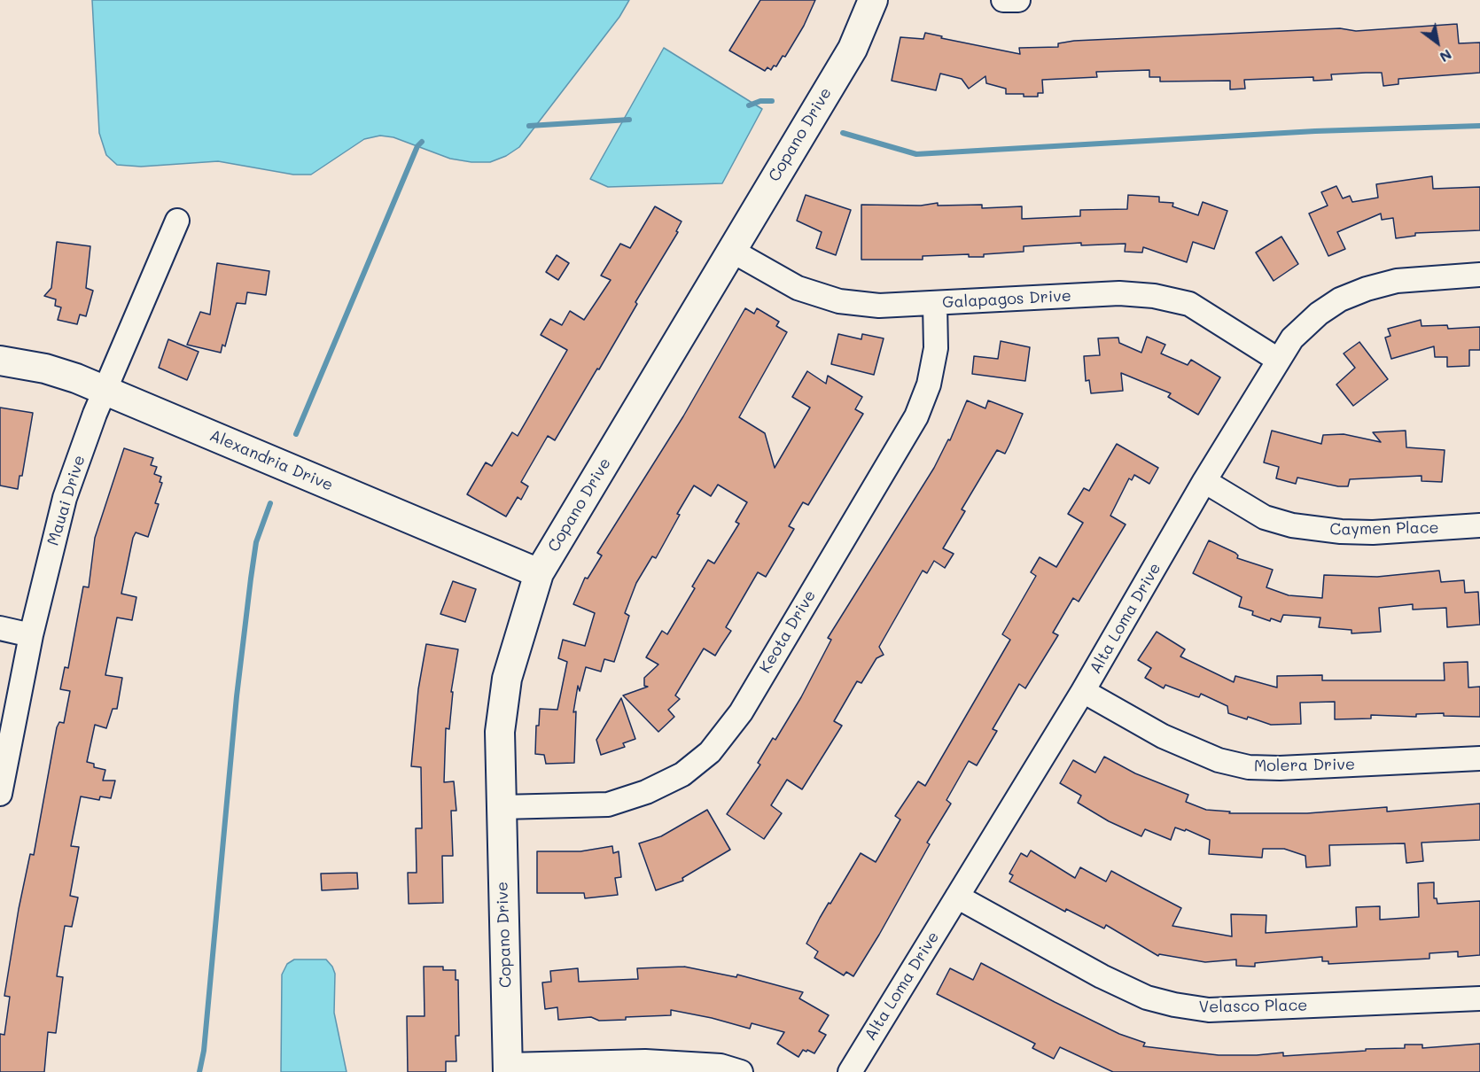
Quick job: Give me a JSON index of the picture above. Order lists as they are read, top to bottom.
{
  "streets": {
    "street": [
      "Copano Drive",
      "Galapagos Drive",
      "Alexandria Drive",
      "Mauai Drive",
      "Caymen Place",
      "Alta Loma Drive",
      "Keota Drive",
      "Molera Drive",
      "Velasco Place"
    ]
  },
  "crossings": [
    ["Copano Drive", "Galapagos Drive"],
    ["Copano Drive", "Alexandria Drive"],
    ["Copano Drive", "Keota Drive"],
    ["Galapagos Drive", "Alta Loma Drive"],
    ["Galapagos Drive", "Keota Drive"],
    ["Alexandria Drive", "Mauai Drive"],
    ["Caymen Place", "Alta Loma Drive"],
    ["Alta Loma Drive", "Molera Drive"],
    ["Alta Loma Drive", "Velasco Place"]
  ],
  "north": "bottom right"
}
